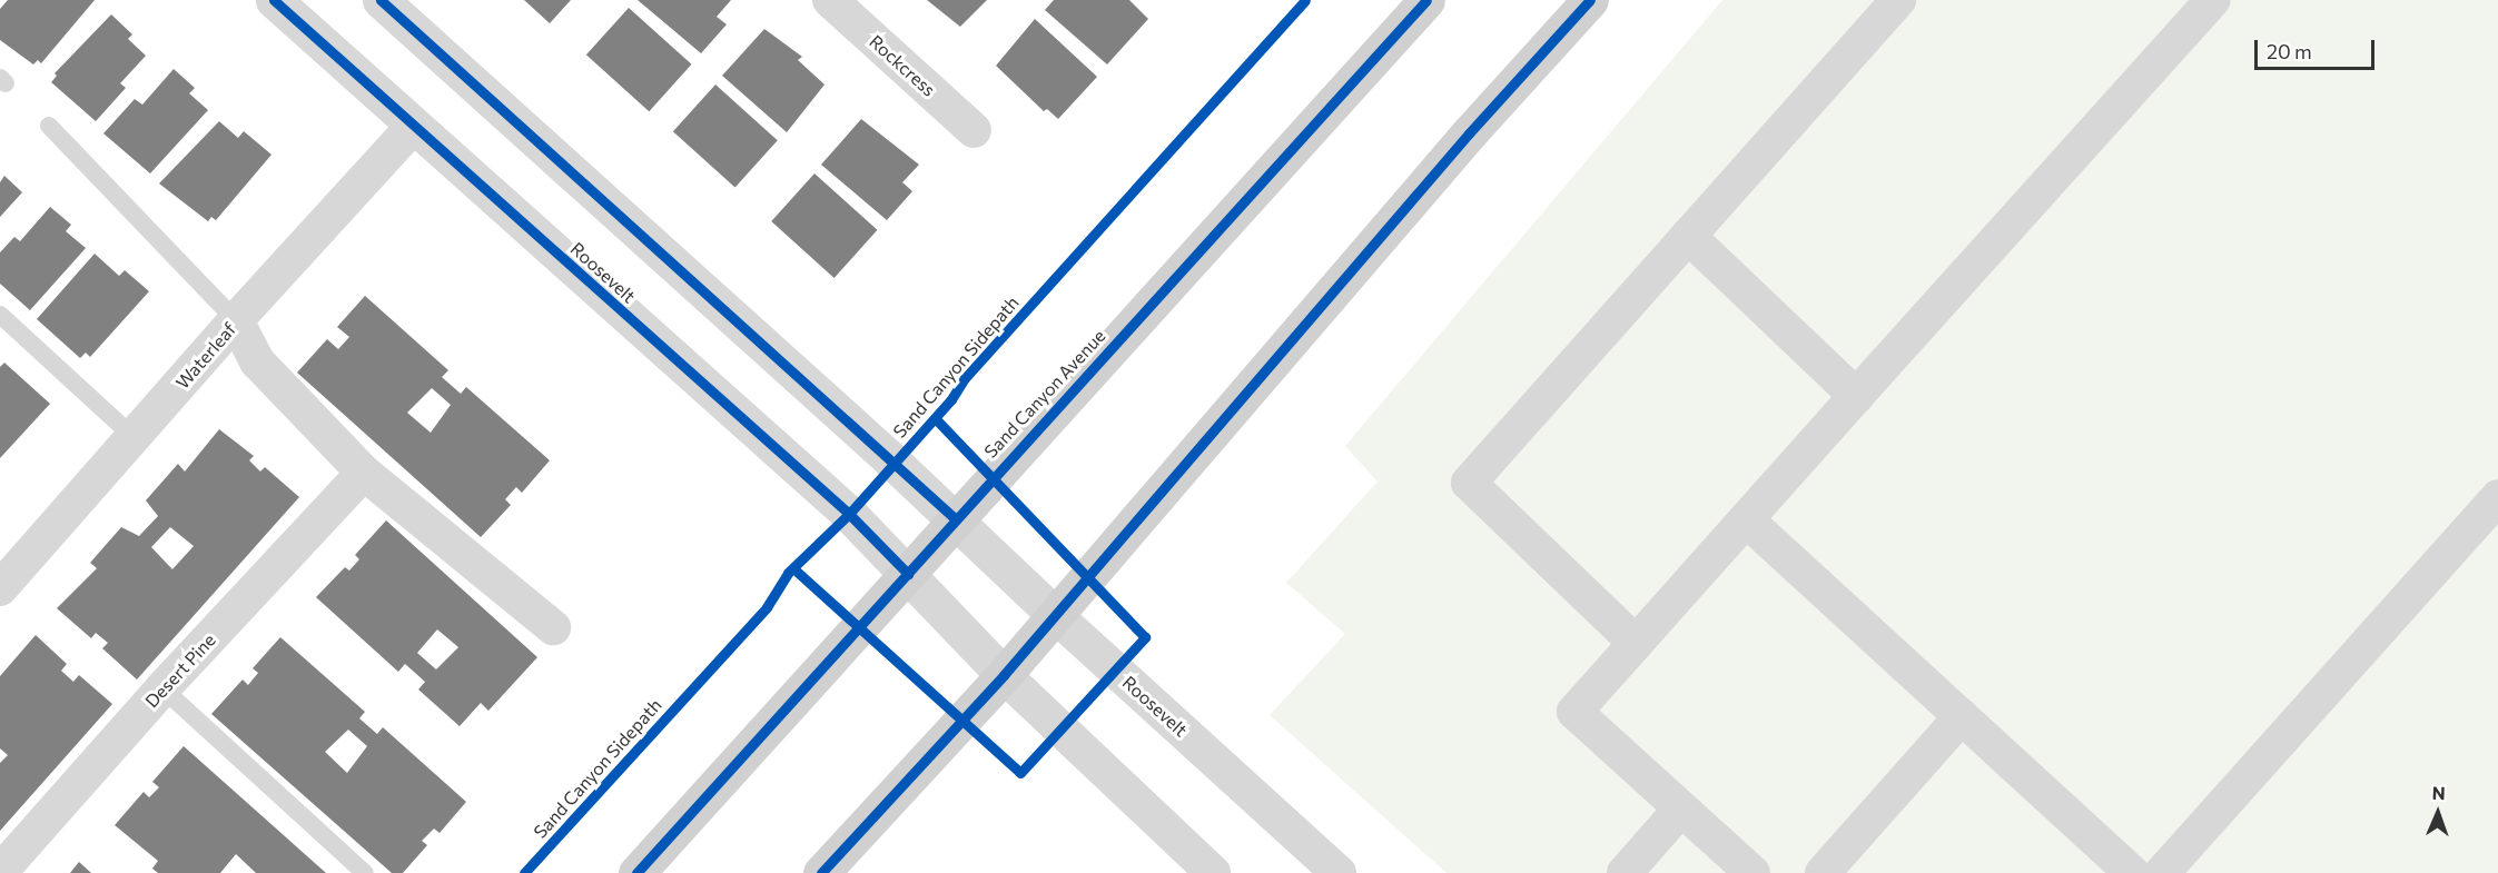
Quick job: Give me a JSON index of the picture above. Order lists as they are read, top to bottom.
{
  "streets": {
    "main road": ["Sand Canyon Avenue"],
    "street": [
      "Rockcress",
      "Roosevelt",
      "Waterleaf",
      "Desert Pine"
    ],
    "cycle path": ["Sand Canyon Sidepath"]
  },
  "crossings": [
    ["Roosevelt", "Waterleaf"],
    ["Roosevelt", "Sand Canyon Avenue"]
  ],
  "scale_bar": "20 m",
  "north": "top"
}
